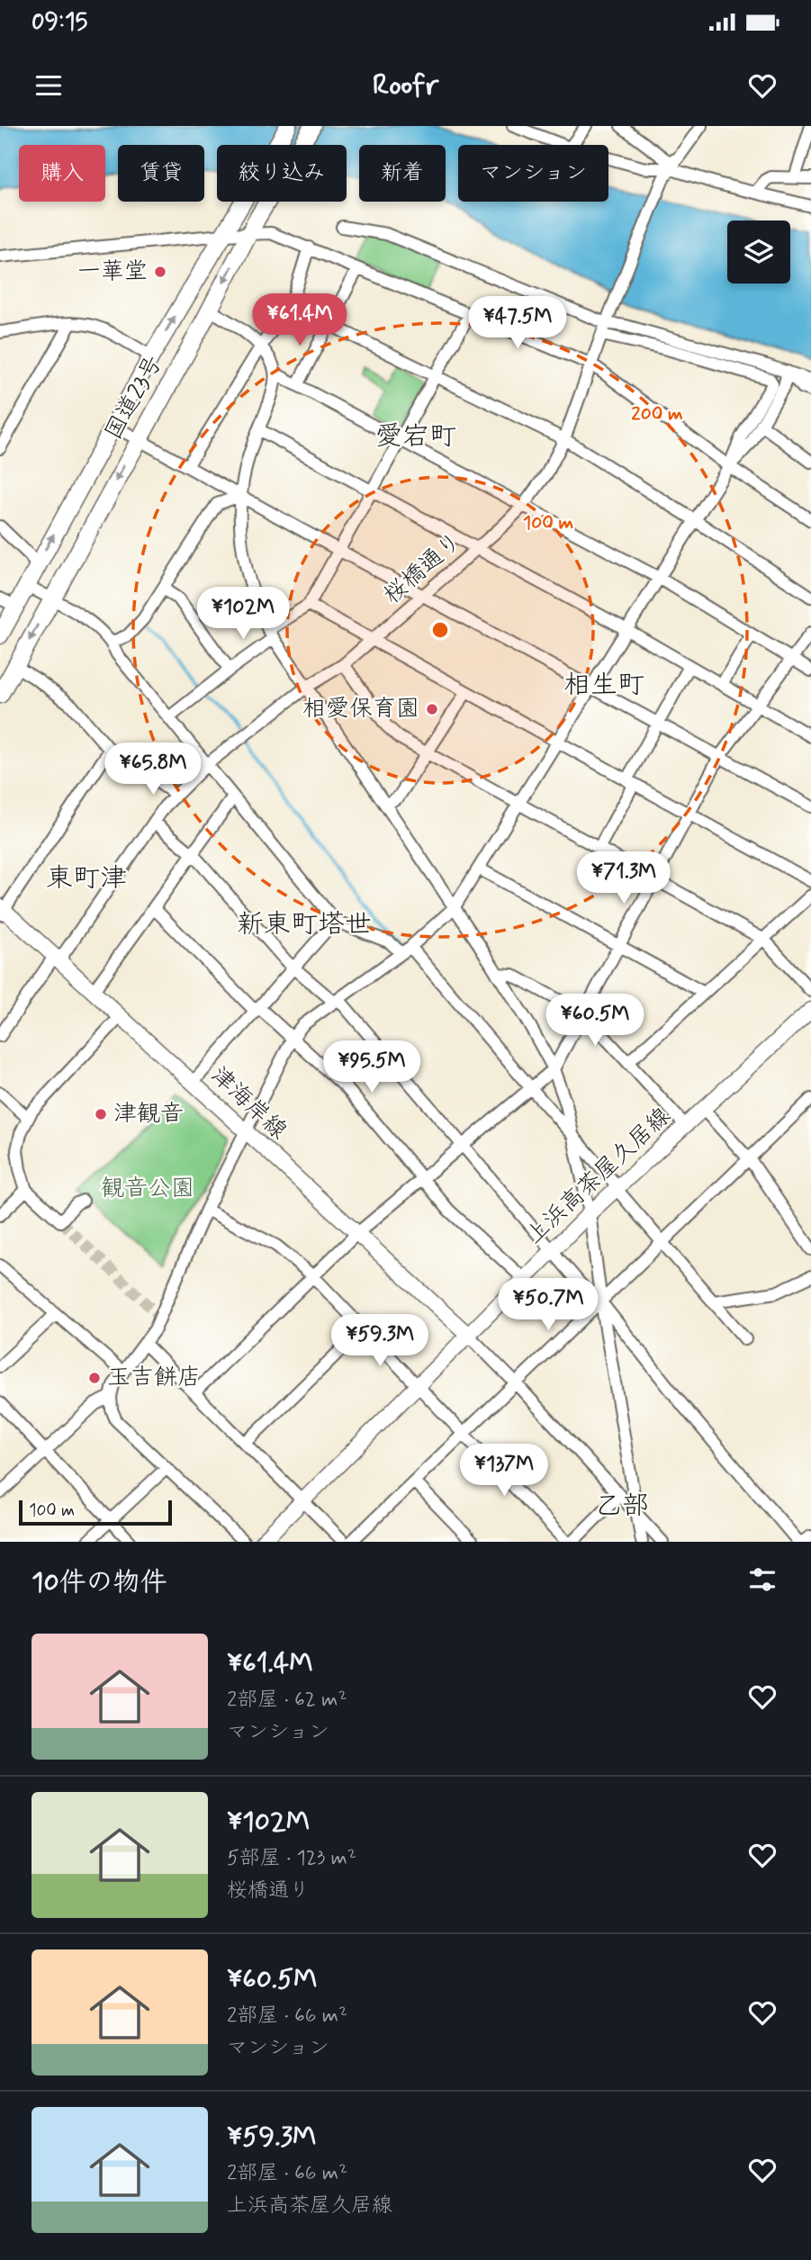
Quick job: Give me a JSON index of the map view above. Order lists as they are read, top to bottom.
{
  "streets": {
    "highway": ["国道23号"],
    "main road": ["津海岸線", "上浜高茶屋久居線"],
    "street": ["桜橋通り"]
  },
  "crossings": [
    ["桜橋通り", "津海岸線"],
    ["津海岸線", "上浜高茶屋久居線"]
  ],
  "districts": [
    "愛宕町",
    "相生町",
    "東町津",
    "新東町塔世",
    "乙部"
  ],
  "parks": ["観音公園"],
  "places": [
    "一華堂",
    "相愛保育園",
    "津観音",
    "玉吉餅店"
  ],
  "scale_bar": "100 m",
  "page": {
    "status": "09:15",
    "header": "Roofr",
    "chip": [
      "購入",
      "賃貸",
      "絞り込み",
      "新着",
      "マンション"
    ],
    "price": [
      "¥61.4M",
      "¥47.5M",
      "¥102M",
      "¥65.8M",
      "¥71.3M",
      "¥60.5M",
      "¥95.5M",
      "¥50.7M",
      "¥59.3M",
      "¥137M"
    ],
    "scale": "100 m",
    "heading": "10件の物件",
    "list": [
      {
        "name": "¥61.4M",
        "note": "2部屋 · 62 m² · マンション"
      },
      {
        "name": "¥102M",
        "note": "5部屋 · 123 m² · 桜橋通り"
      },
      {
        "name": "¥60.5M",
        "note": "2部屋 · 66 m² · マンション"
      },
      {
        "name": "¥59.3M",
        "note": "2部屋 · 66 m² · 上浜高茶屋久居線"
      }
    ]
  },
  "rings": ["200 m", "100 m"]
}
